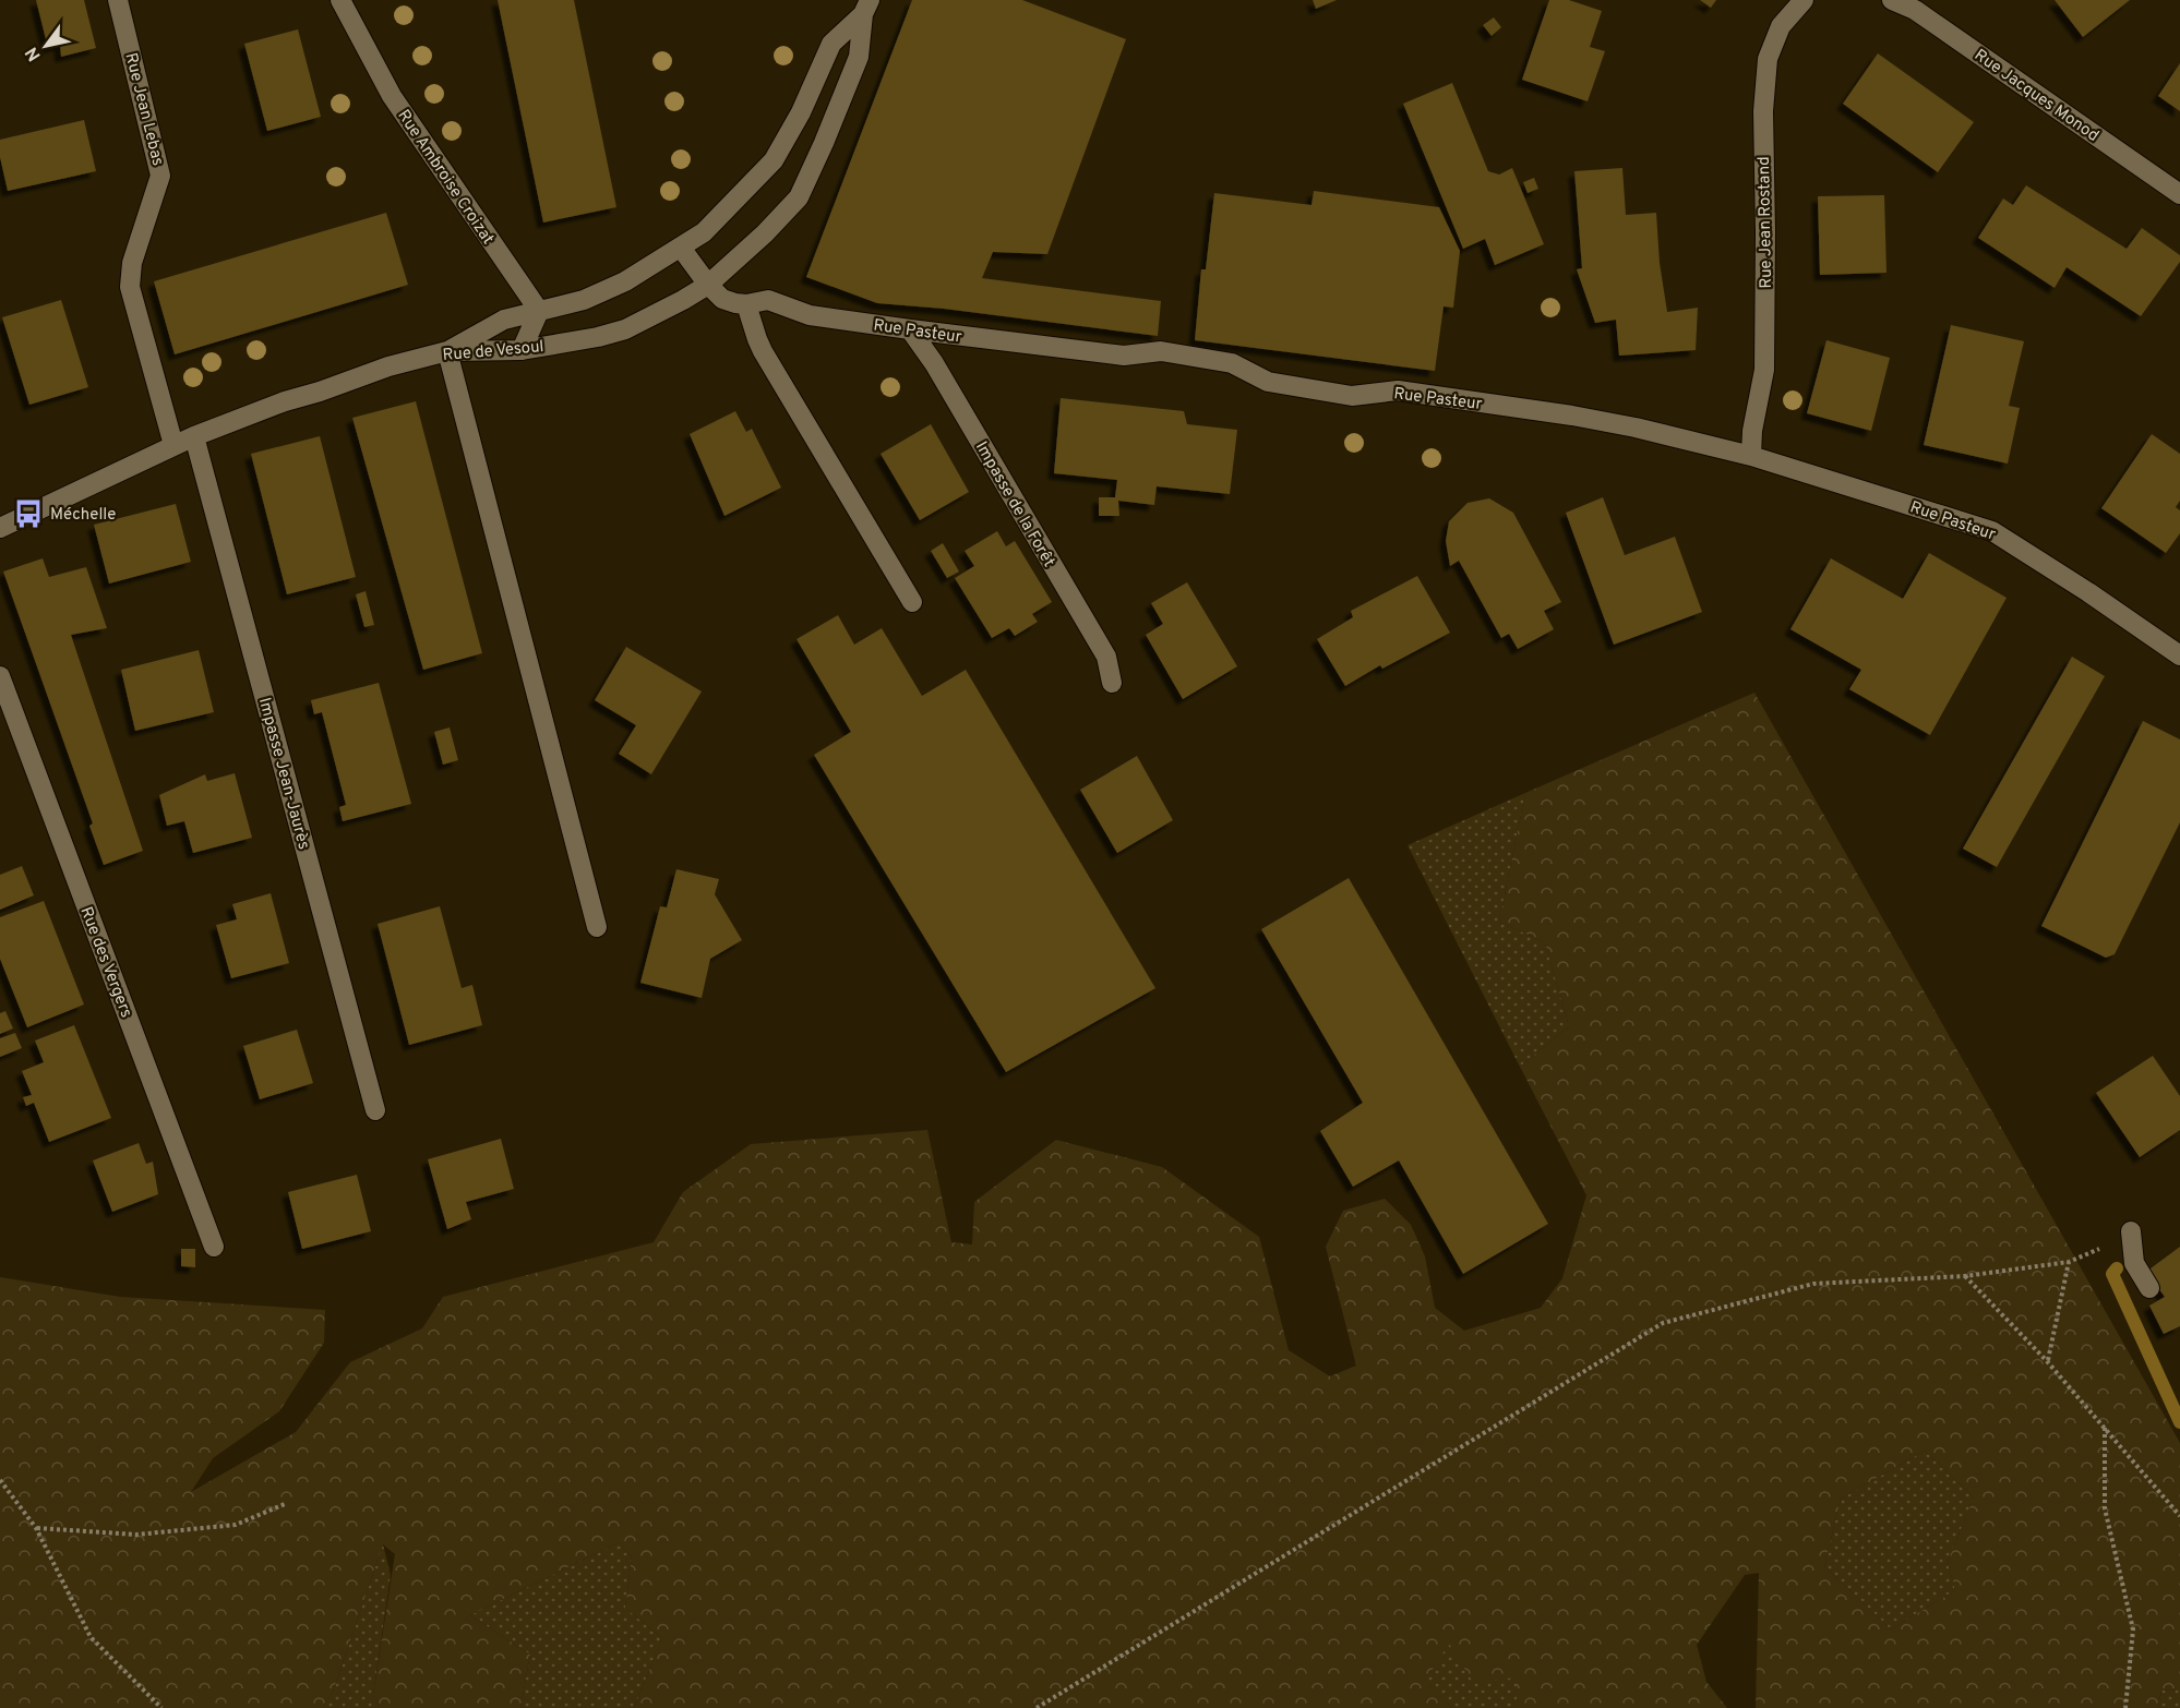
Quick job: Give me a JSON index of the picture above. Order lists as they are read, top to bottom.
{
  "streets": {
    "street": [
      "Rue Jacques Monod",
      "Rue Jean Lebas",
      "Rue Ambroise Croizat",
      "Rue Jean Rostand",
      "Rue Pasteur",
      "Rue de Vesoul",
      "Impasse de la Forêt",
      "Impasse Jean-Jaurès",
      "Rue des Vergers"
    ]
  },
  "crossings": [
    ["Rue Jean Lebas", "Rue de Vesoul"],
    ["Rue Jean Rostand", "Rue Pasteur"],
    ["Rue Pasteur", "Rue de Vesoul"],
    ["Rue Pasteur", "Impasse de la Forêt"],
    ["Rue de Vesoul", "Impasse Jean-Jaurès"]
  ],
  "places": {
    "bus stop": ["Méchelle"]
  },
  "north": "bottom left"
}
